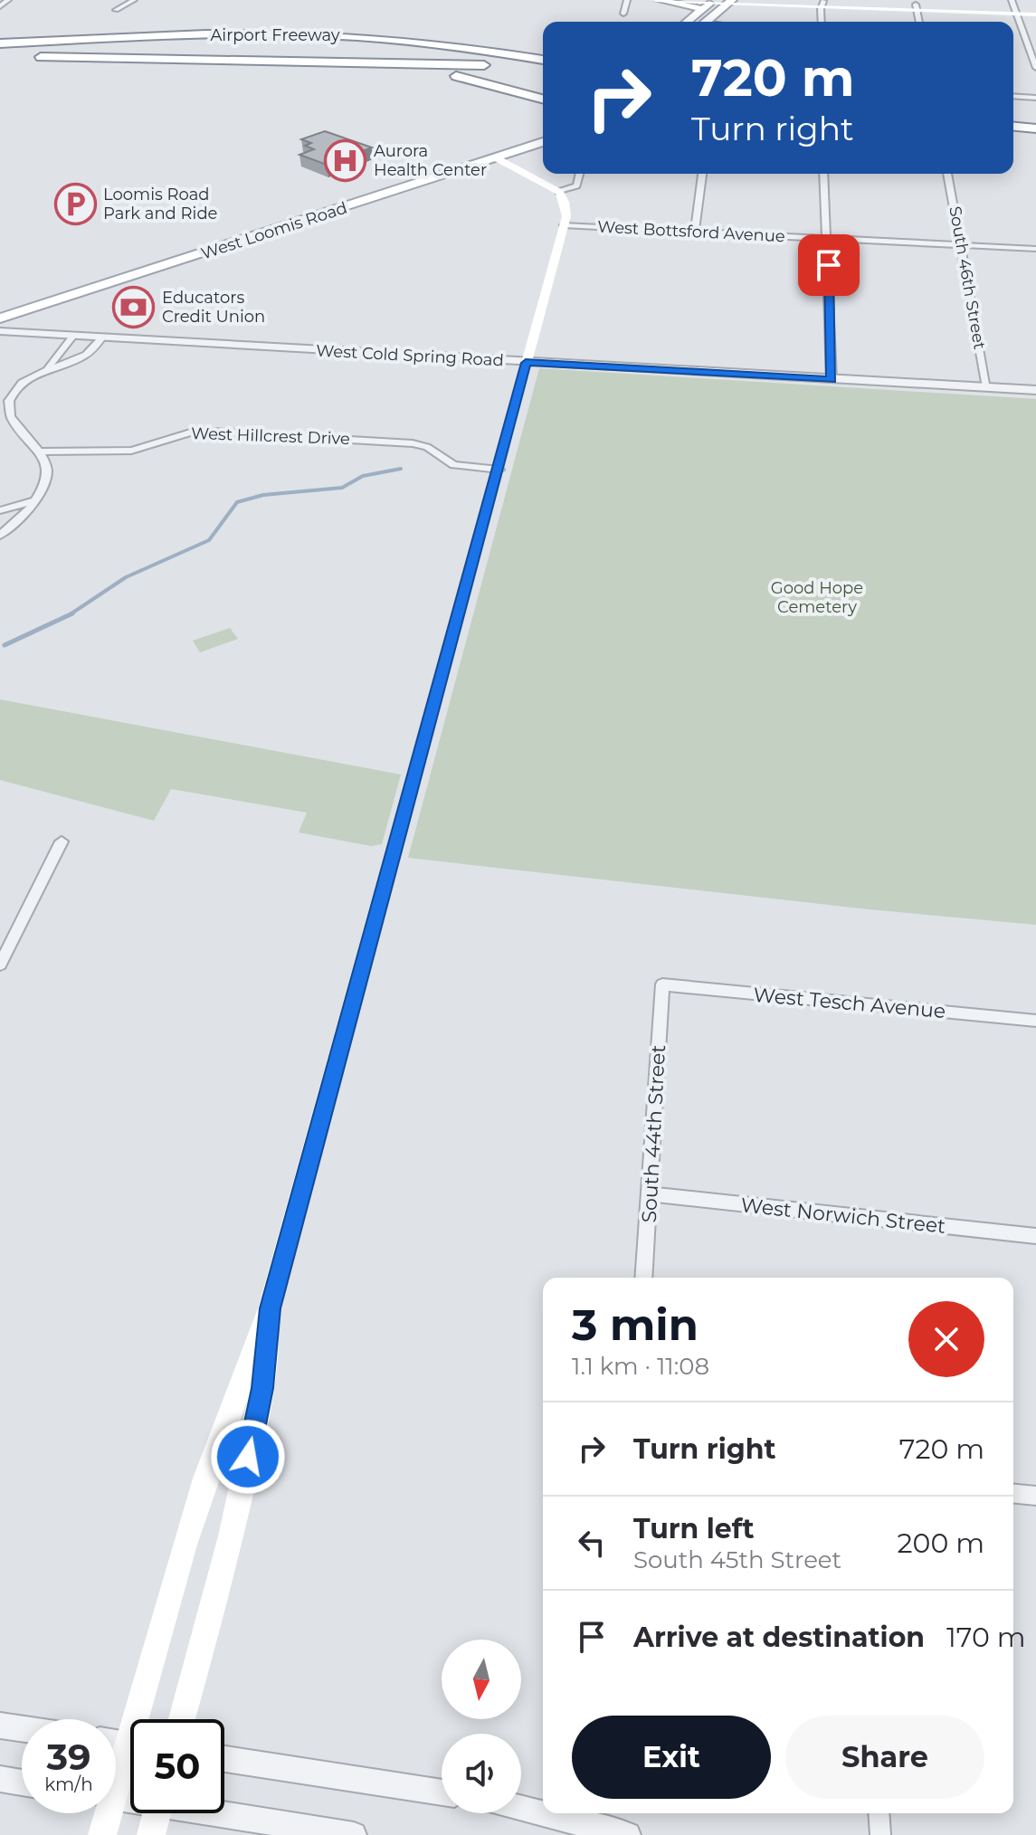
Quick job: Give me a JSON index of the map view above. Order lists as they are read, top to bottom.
{
  "streets": {
    "highway": ["Airport Freeway"],
    "main road": ["West Loomis Road"],
    "street": [
      "West Bottsford Avenue",
      "South 46th Street",
      "West Cold Spring Road",
      "West Hillcrest Drive",
      "West Tesch Avenue",
      "South 44th Street",
      "West Norwich Street"
    ]
  },
  "crossings": [
    ["West Bottsford Avenue", "South 46th Street"],
    ["South 46th Street", "West Cold Spring Road"],
    ["West Tesch Avenue", "South 44th Street"],
    ["South 44th Street", "West Norwich Street"]
  ],
  "parks": ["Good Hope Cemetery"],
  "places": {
    "hospital": ["Aurora Health Center"],
    "parking": ["Loomis Road Park and Ride"],
    "bank": ["Educators Credit Union"]
  },
  "north": "bottom",
  "page": {
    "turn": ["720 m", "Turn right"],
    "heading": ["3 min", "1.1 km · 11:08"],
    "list": [
      {
        "name": "Turn right",
        "value": "720 m"
      },
      {
        "name": "Turn left",
        "note": "South 45th Street",
        "value": "200 m"
      },
      {
        "name": "Arrive at destination",
        "value": "170 m"
      }
    ],
    "buttons": ["Exit", "Share"],
    "speed": "39 km/h",
    "limit": "50"
  }
}
